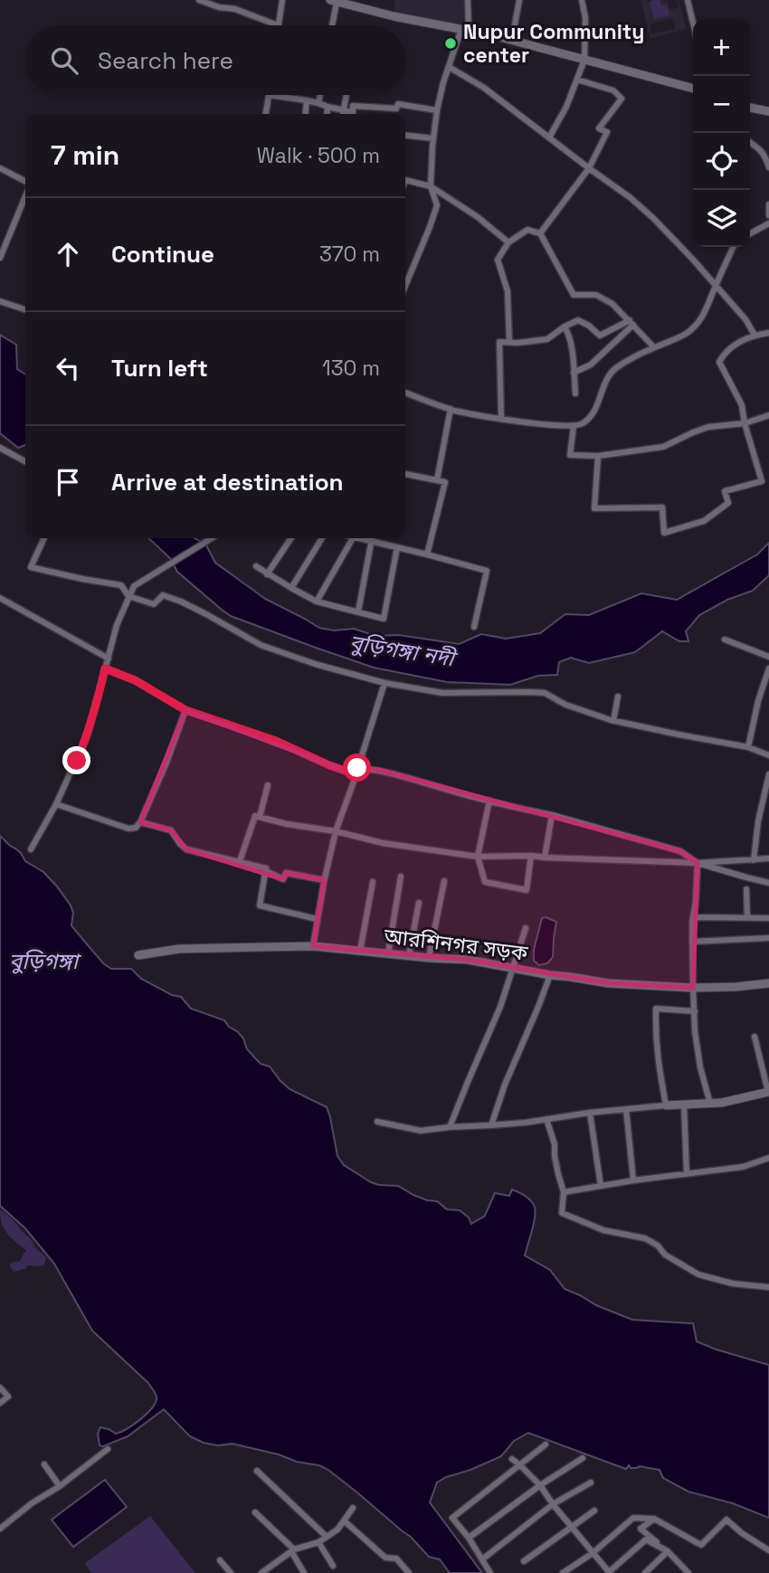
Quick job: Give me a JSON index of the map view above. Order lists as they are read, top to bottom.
{
  "streets": {
    "street": ["আরশিনগর সড়ক"]
  },
  "water": ["বুড়িগঙ্গা নদী", "বুড়িগঙ্গা"],
  "places": ["Nupur Community center"],
  "page": {
    "map_buttons": ["+", "−"],
    "search": "Search here",
    "heading": ["7 min", "Walk · 500 m"],
    "list": [
      ["Continue", "370 m"],
      ["Turn left", "130 m"],
      "Arrive at destination"
    ]
  }
}
